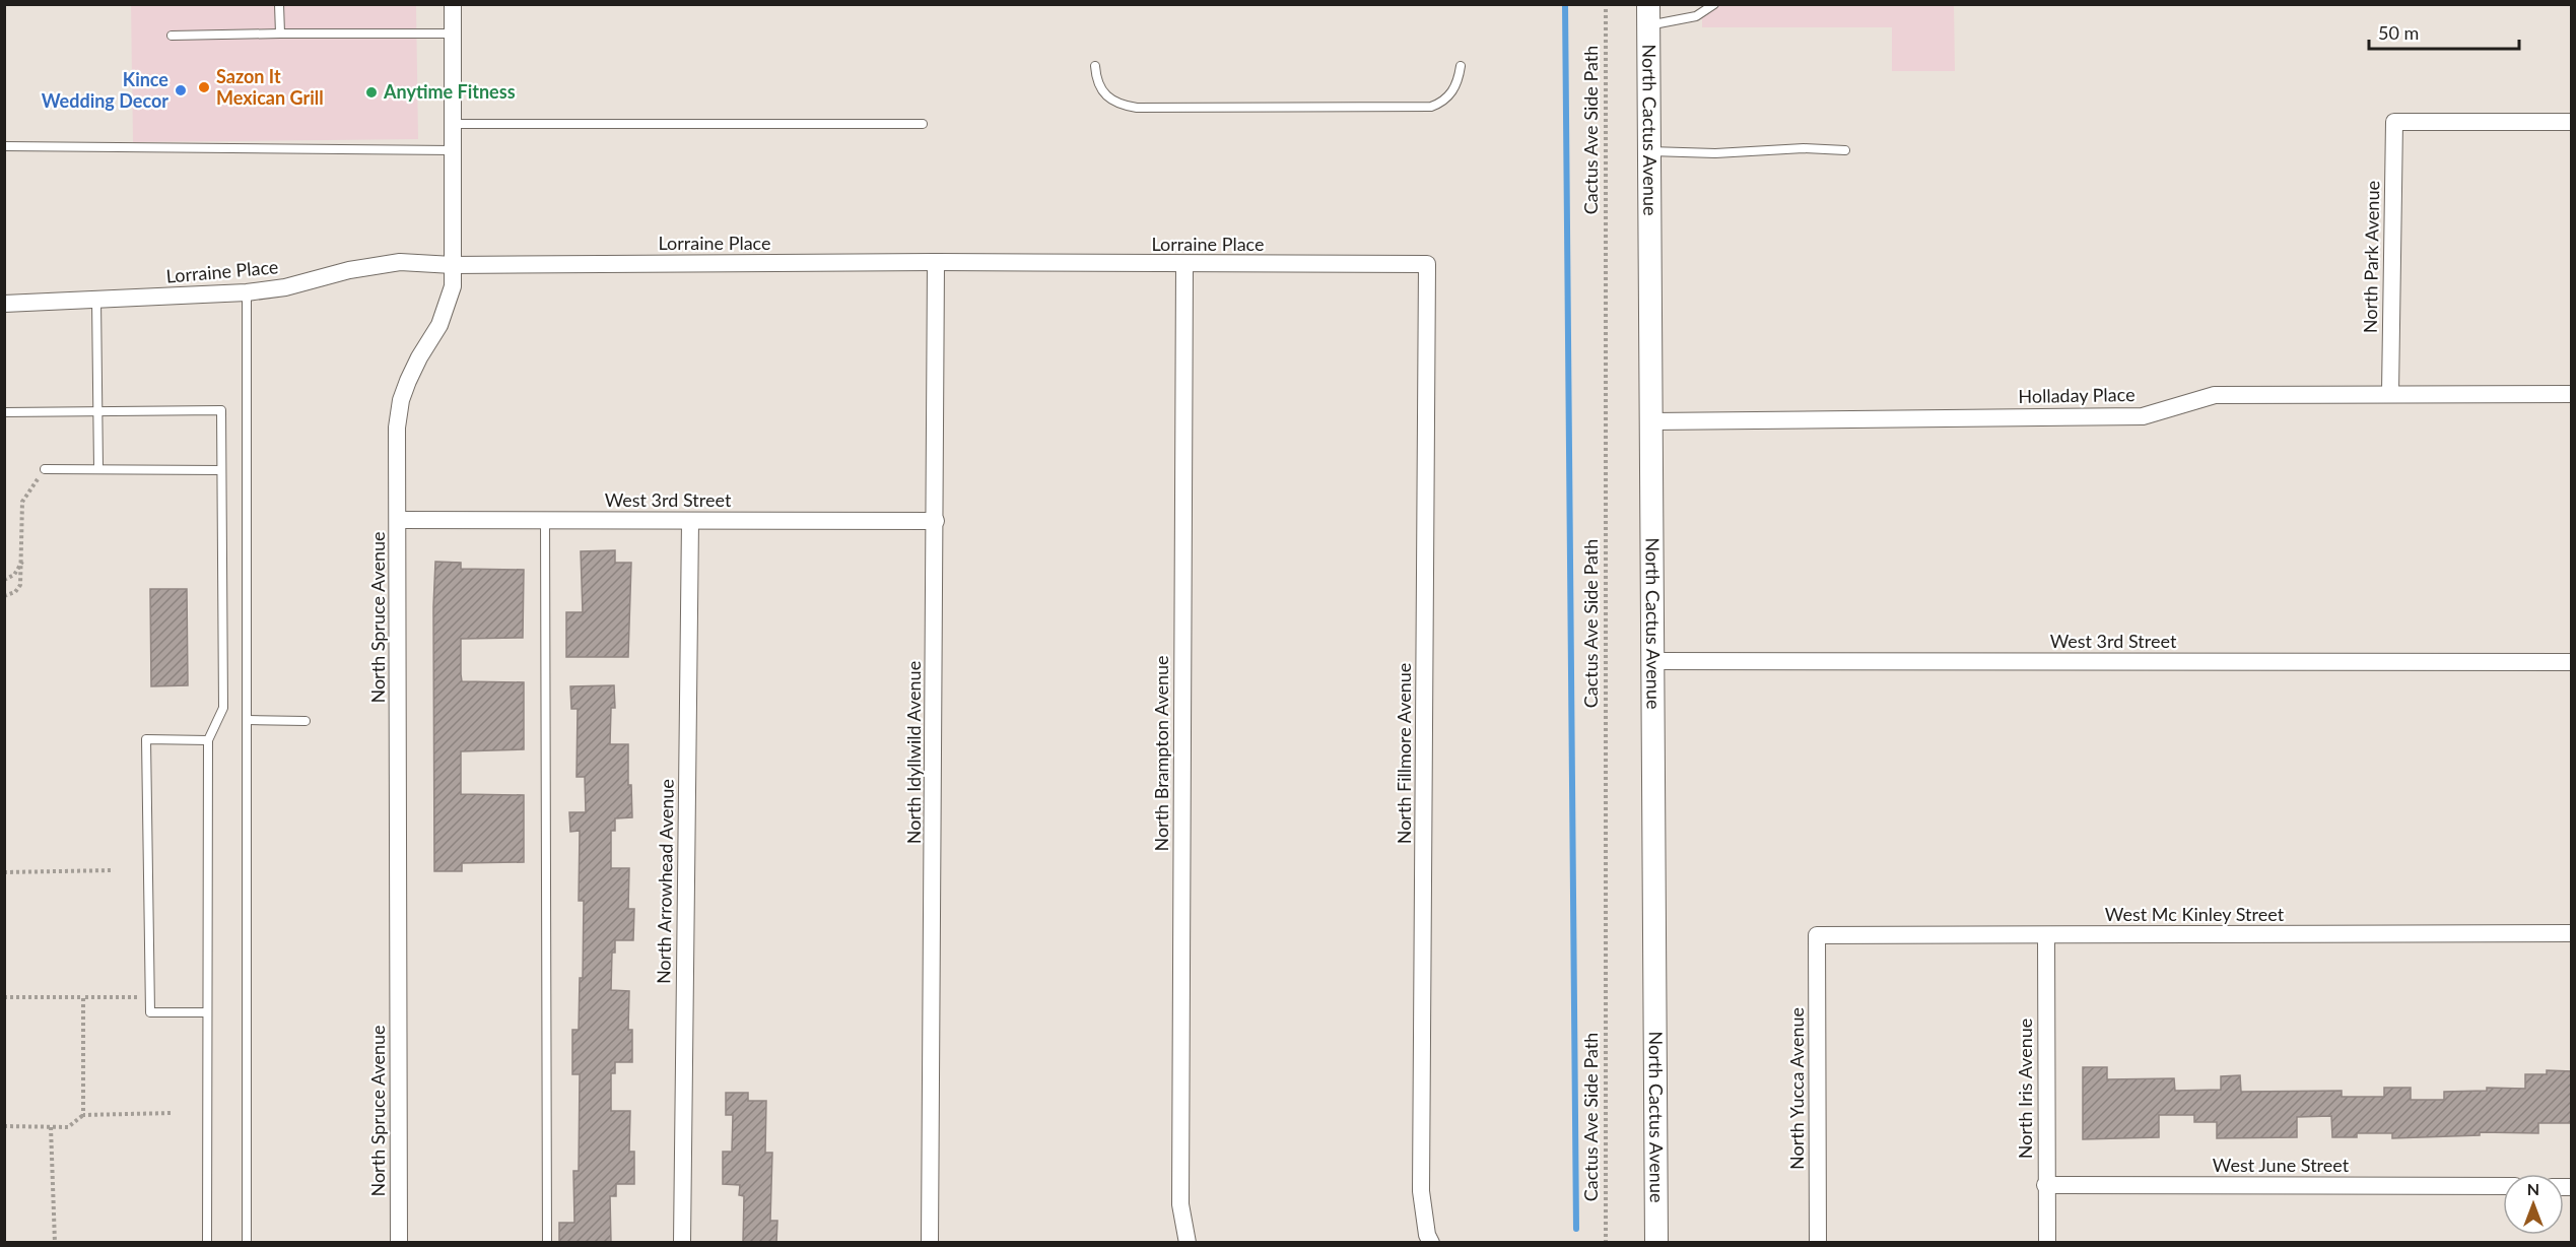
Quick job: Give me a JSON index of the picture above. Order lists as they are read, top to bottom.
{
  "streets": {
    "main road": ["North Cactus Avenue"],
    "street": [
      "Lorraine Place",
      "North Park Avenue",
      "Holladay Place",
      "West 3rd Street",
      "North Spruce Avenue",
      "North Idyllwild Avenue",
      "North Brampton Avenue",
      "North Fillmore Avenue",
      "North Arrowhead Avenue",
      "West Mc Kinley Street",
      "North Yucca Avenue",
      "North Iris Avenue",
      "West June Street"
    ],
    "path": ["Cactus Ave Side Path"]
  },
  "crossings": [
    ["North Cactus Avenue", "Holladay Place"],
    ["North Cactus Avenue", "West 3rd Street"],
    ["Lorraine Place", "North Spruce Avenue"],
    ["Lorraine Place", "North Idyllwild Avenue"],
    ["Lorraine Place", "North Brampton Avenue"],
    ["Lorraine Place", "North Fillmore Avenue"],
    ["North Park Avenue", "Holladay Place"],
    ["West 3rd Street", "North Spruce Avenue"],
    ["West 3rd Street", "North Idyllwild Avenue"],
    ["West 3rd Street", "North Arrowhead Avenue"],
    ["West Mc Kinley Street", "North Yucca Avenue"],
    ["West Mc Kinley Street", "North Iris Avenue"],
    ["North Iris Avenue", "West June Street"]
  ],
  "places": ["Sazon It Mexican Grill", "Kince Wedding Decor", "Anytime Fitness"],
  "scale_bar": "50 m",
  "north": "top"
}
